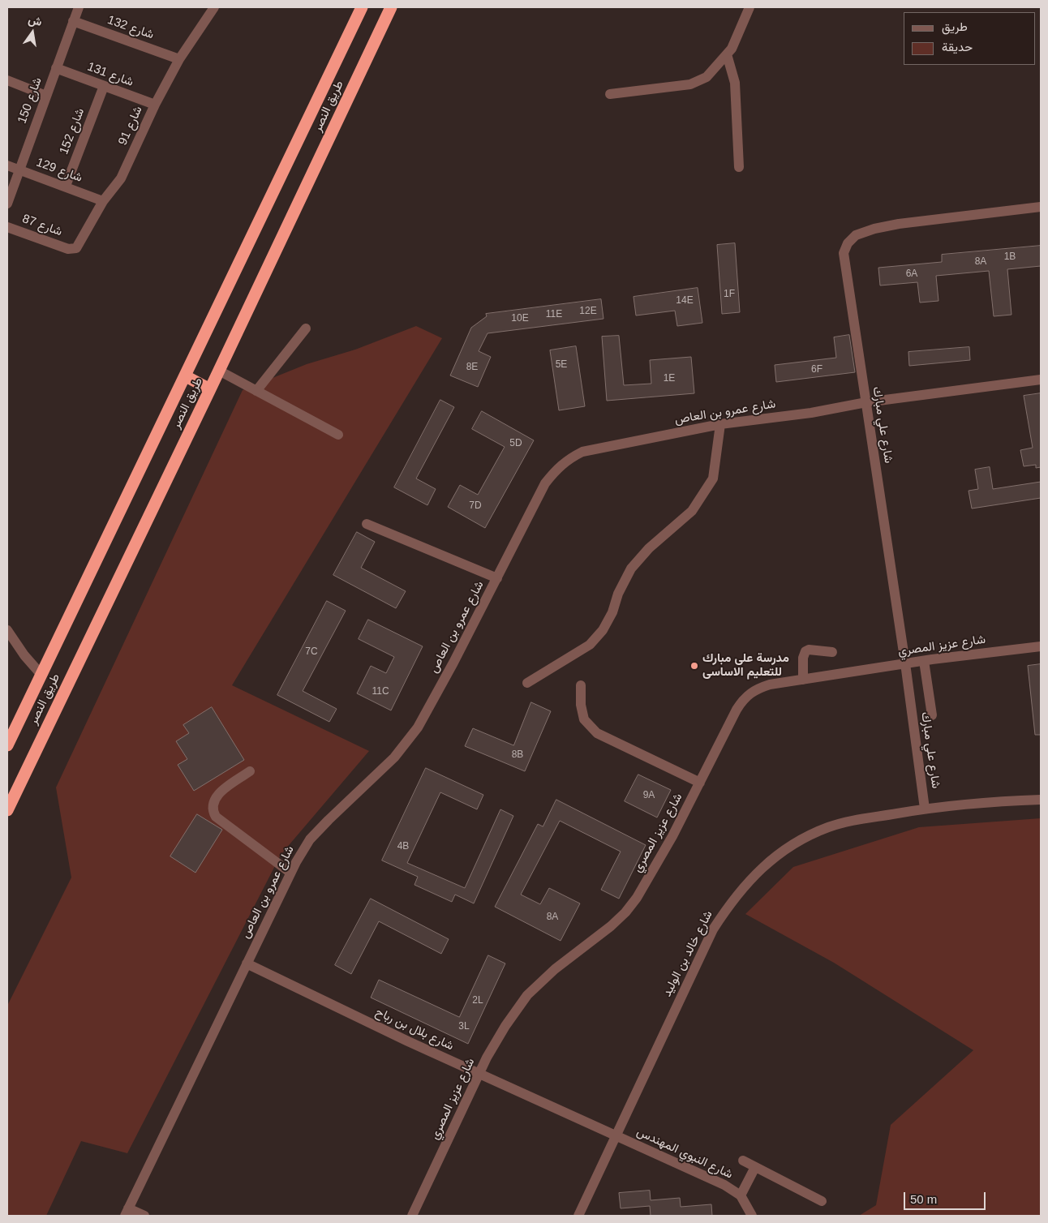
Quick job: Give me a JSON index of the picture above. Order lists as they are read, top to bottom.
{
  "streets": {
    "highway": ["طريق النصر"],
    "street": [
      "شارع 132",
      "شارع 131",
      "شارع 150",
      "شارع 91",
      "شارع 152",
      "شارع 129",
      "شارع 87",
      "شارع عمرو بن العاص",
      "شارع علي مبارك",
      "شارع عزيز المصري",
      "شارع خالد بن الوليد",
      "شارع بلال بن رباح",
      "شارع النبوي المهندس"
    ]
  },
  "crossings": [
    ["شارع 132", "شارع 150"],
    ["شارع 132", "شارع 91"],
    ["شارع 131", "شارع 150"],
    ["شارع 131", "شارع 91"],
    ["شارع 131", "شارع 152"],
    ["شارع 150", "شارع 129"],
    ["شارع 91", "شارع 129"],
    ["شارع 91", "شارع 87"],
    ["شارع 152", "شارع 129"],
    ["شارع عمرو بن العاص", "شارع علي مبارك"],
    ["شارع عمرو بن العاص", "شارع بلال بن رباح"],
    ["شارع علي مبارك", "شارع عزيز المصري"],
    ["شارع علي مبارك", "شارع خالد بن الوليد"],
    ["شارع عزيز المصري", "شارع بلال بن رباح"],
    ["شارع خالد بن الوليد", "شارع بلال بن رباح"],
    ["شارع خالد بن الوليد", "شارع النبوي المهندس"],
    ["شارع بلال بن رباح", "شارع النبوي المهندس"]
  ],
  "places": ["مدرسة على مبارك للتعليم الاساسى"],
  "house_numbers": [
    "1B",
    "8A",
    "6A",
    "1F",
    "14E",
    "12E",
    "11E",
    "10E",
    "5E",
    "8E",
    "6F",
    "1E",
    "5D",
    "7D",
    "7C",
    "11C",
    "8B",
    "9A",
    "4B",
    "8A",
    "2L",
    "3L"
  ],
  "legend": ["طريق", "حديقة"],
  "scale_bar": "50 m",
  "north": "top"
}
